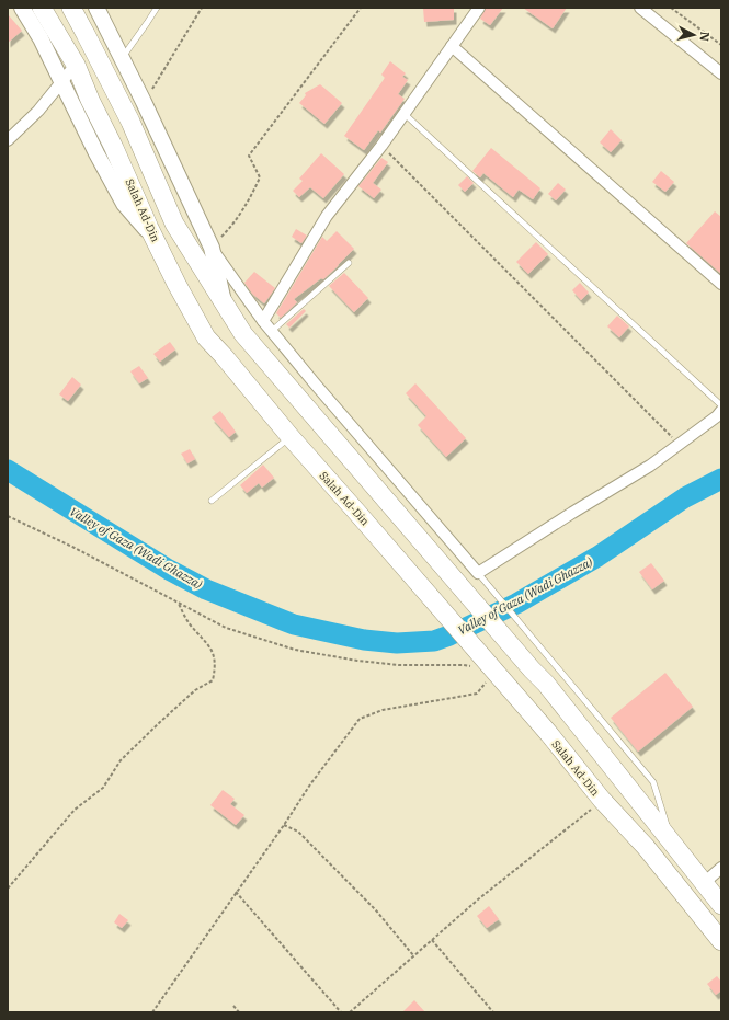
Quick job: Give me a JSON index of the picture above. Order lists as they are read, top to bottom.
{
  "streets": {
    "highway": ["Salah Ad-Din"]
  },
  "water": ["Valley of Gaza (Wadi Ghazza)"],
  "north": "right"
}
